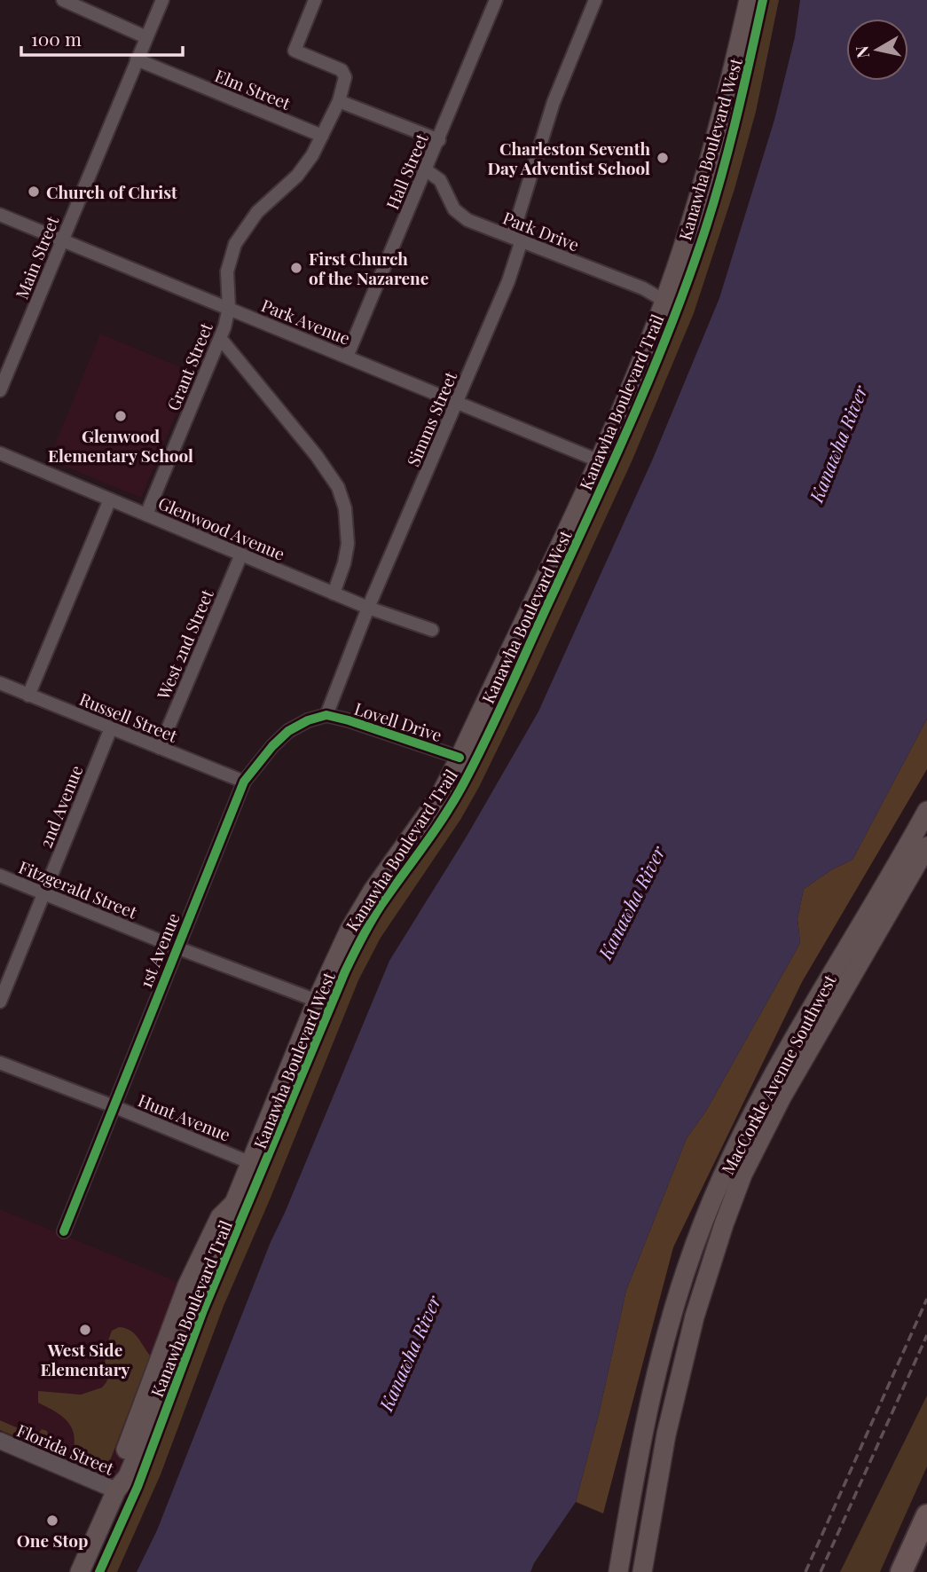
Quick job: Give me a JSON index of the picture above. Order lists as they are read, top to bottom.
{
  "streets": {
    "main road": ["Kanawha Boulevard West", "MacCorkle Avenue Southwest"],
    "street": [
      "Elm Street",
      "Hall Street",
      "Park Drive",
      "Main Street",
      "Park Avenue",
      "Grant Street",
      "Simms Street",
      "Glenwood Avenue",
      "West 2nd Street",
      "Russell Street",
      "Lovell Drive",
      "2nd Avenue",
      "Fitzgerald Street",
      "1st Avenue",
      "Hunt Avenue",
      "Florida Street"
    ],
    "cycle path": ["Kanawha Boulevard Trail"]
  },
  "crossings": [
    ["Elm Street", "Main Street"],
    ["Elm Street", "Grant Street"],
    ["Kanawha Boulevard West", "Park Drive"],
    ["Kanawha Boulevard West", "Park Avenue"],
    ["Kanawha Boulevard West", "Lovell Drive"],
    ["Kanawha Boulevard West", "Fitzgerald Street"],
    ["Kanawha Boulevard West", "Hunt Avenue"],
    ["Kanawha Boulevard West", "Florida Street"],
    ["Hall Street", "Park Drive"],
    ["Hall Street", "Park Avenue"],
    ["Park Drive", "Simms Street"],
    ["Main Street", "Park Avenue"],
    ["Park Avenue", "Grant Street"],
    ["Park Avenue", "Simms Street"],
    ["Grant Street", "Glenwood Avenue"],
    ["Simms Street", "Glenwood Avenue"],
    ["Simms Street", "Lovell Drive"],
    ["Glenwood Avenue", "West 2nd Street"],
    ["Glenwood Avenue", "Lovell Drive"],
    ["West 2nd Street", "Russell Street"],
    ["Russell Street", "2nd Avenue"],
    ["Russell Street", "1st Avenue"],
    ["Lovell Drive", "1st Avenue"],
    ["2nd Avenue", "Fitzgerald Street"],
    ["Fitzgerald Street", "1st Avenue"],
    ["1st Avenue", "Hunt Avenue"]
  ],
  "water": ["Kanawha River"],
  "places": [
    "Charleston Seventh Day Adventist School",
    "Church of Christ",
    "First Church of the Nazarene",
    "Glenwood Elementary School",
    "West Side Elementary",
    "One Stop"
  ],
  "scale_bar": "100 m",
  "north": "left"
}
